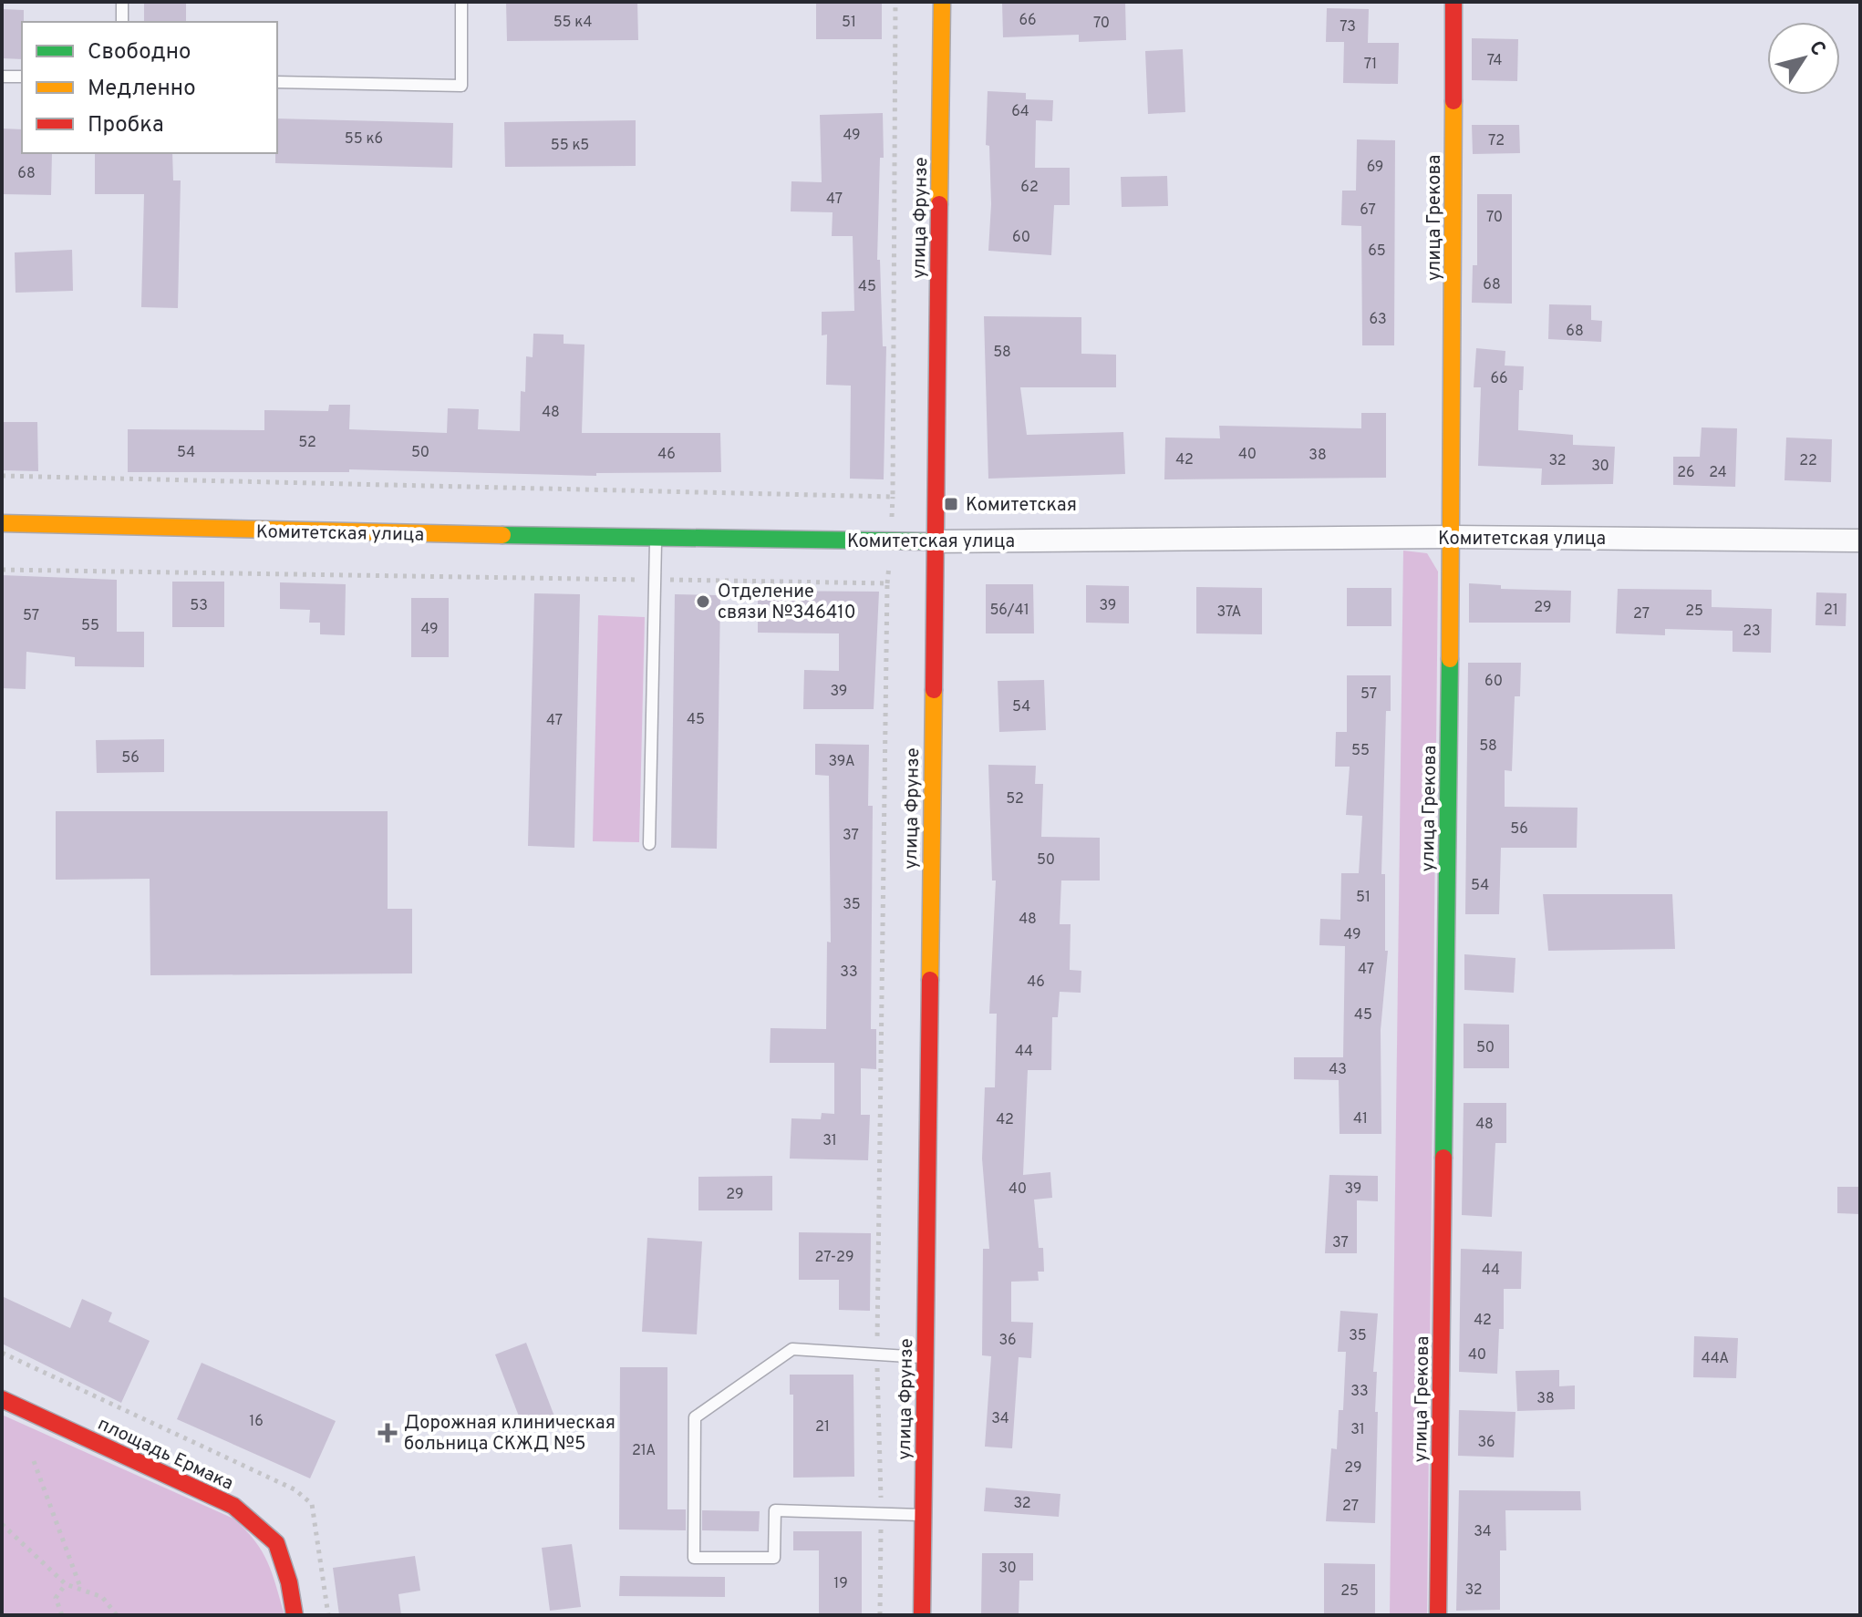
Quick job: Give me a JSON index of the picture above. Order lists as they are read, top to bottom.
{
  "streets": {
    "street": [
      "улица Фрунзе",
      "улица Грекова",
      "Комитетская улица",
      "площадь Ермака"
    ]
  },
  "crossings": [
    ["улица Фрунзе", "Комитетская улица"],
    ["улица Грекова", "Комитетская улица"]
  ],
  "places": {
    "transit": ["Комитетская"],
    "other": ["Отделение связи №346410"],
    "health": ["Дорожная клиническая больница СКЖД №5"]
  },
  "house_numbers": [
    "66",
    "55 к4",
    "51",
    "70",
    "73",
    "74",
    "71",
    "64",
    "49",
    "55 к6",
    "72",
    "55 к5",
    "69",
    "68",
    "62",
    "47",
    "67",
    "70",
    "60",
    "65",
    "68",
    "45",
    "63",
    "68",
    "58",
    "66",
    "48",
    "52",
    "54",
    "50",
    "46",
    "40",
    "38",
    "42",
    "32",
    "22",
    "30",
    "26",
    "24",
    "53",
    "39",
    "29",
    "56/41",
    "21",
    "25",
    "37А",
    "27",
    "57",
    "55",
    "49",
    "23",
    "60",
    "39",
    "57",
    "54",
    "45",
    "47",
    "58",
    "55",
    "56",
    "39А",
    "52",
    "56",
    "37",
    "50",
    "54",
    "51",
    "35",
    "48",
    "49",
    "47",
    "33",
    "46",
    "45",
    "50",
    "44",
    "43",
    "41",
    "42",
    "48",
    "31",
    "40",
    "39",
    "29",
    "37",
    "27-29",
    "44",
    "42",
    "35",
    "36",
    "40",
    "44А",
    "33",
    "38",
    "34",
    "16",
    "21",
    "31",
    "36",
    "21А",
    "29",
    "32",
    "27",
    "34",
    "30",
    "19",
    "32",
    "25"
  ],
  "legend": ["Свободно", "Медленно", "Пробка"],
  "north": "top right"
}
